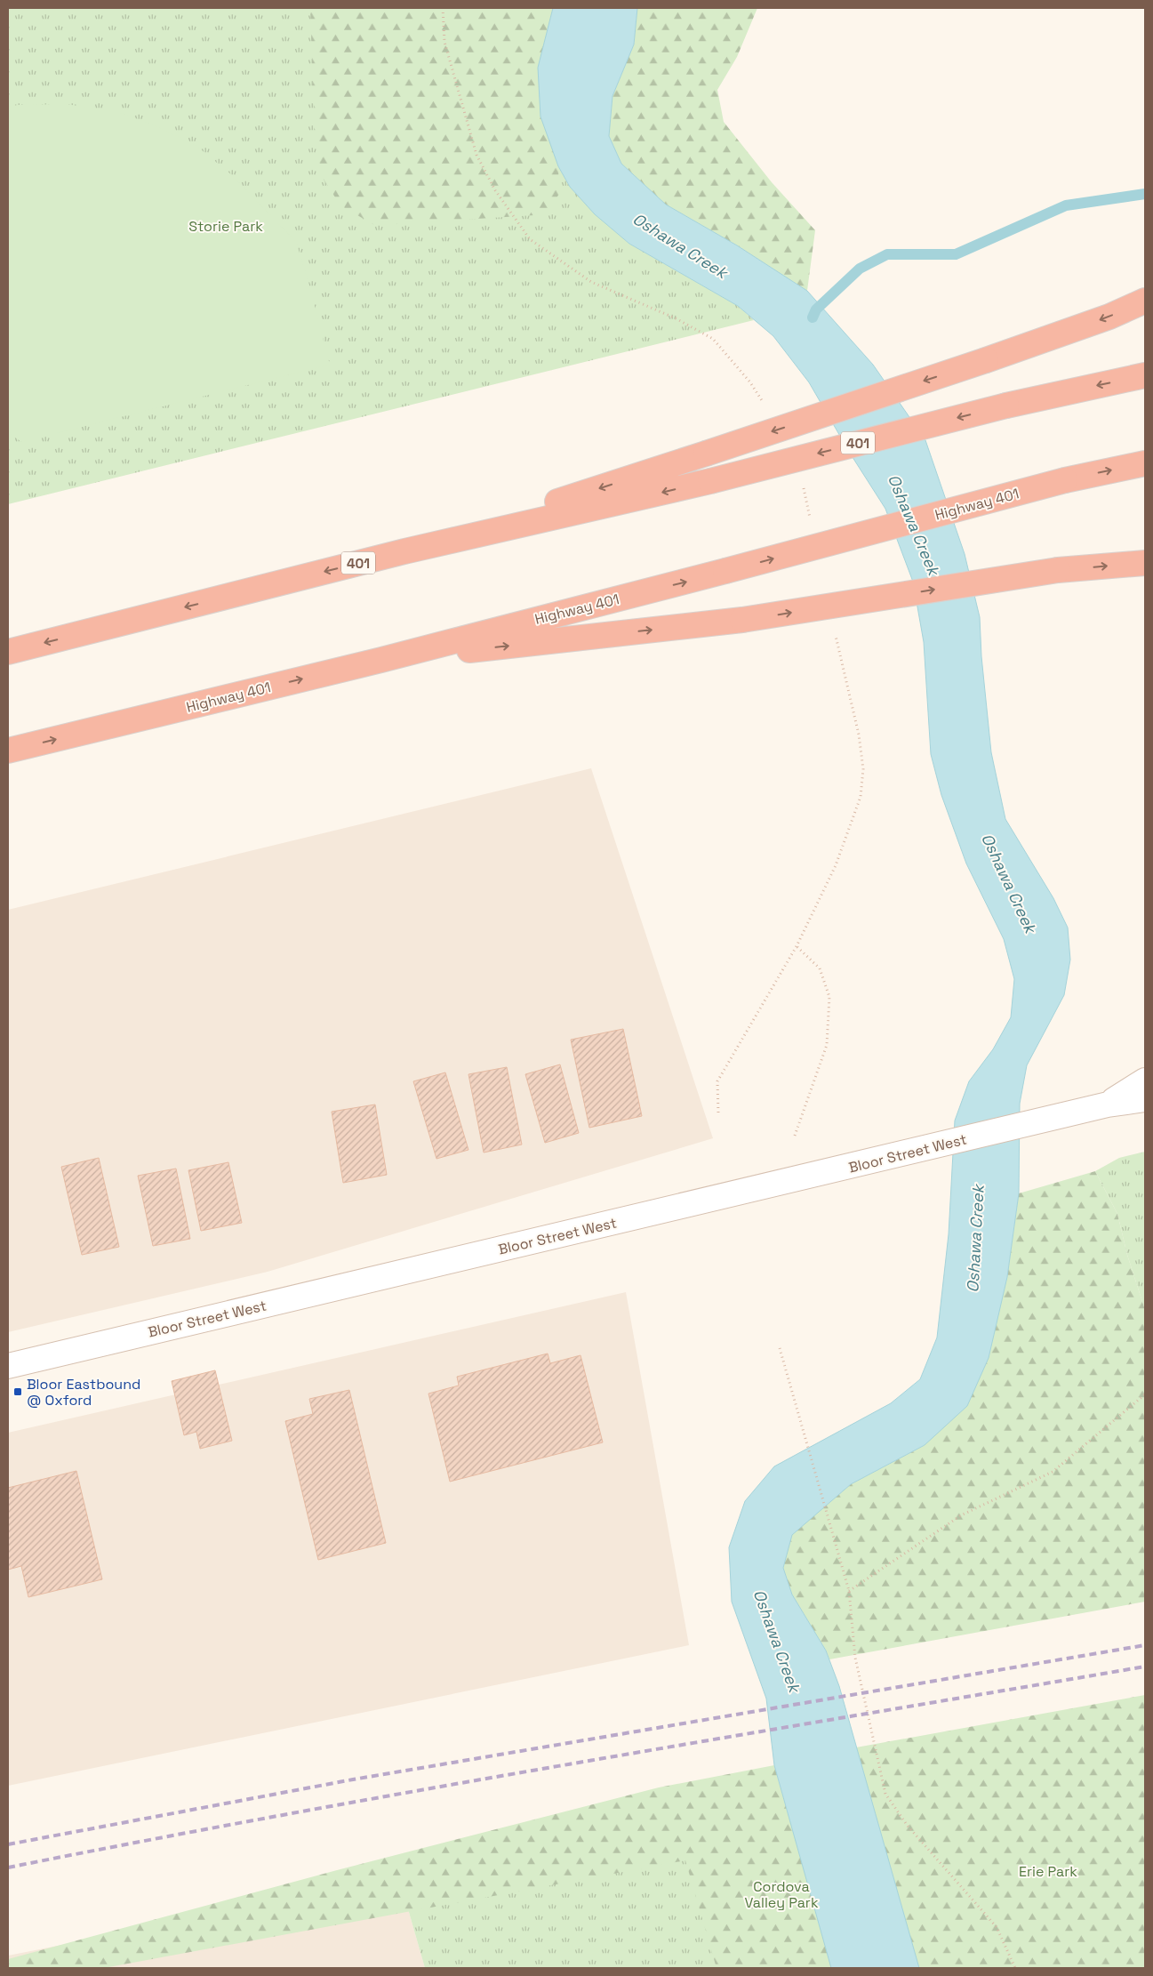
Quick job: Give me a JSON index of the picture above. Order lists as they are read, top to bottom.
{
  "streets": {
    "highway": ["401", "Highway 401"],
    "main road": ["Bloor Street West"]
  },
  "water": ["Oshawa Creek"],
  "parks": ["Storie Park", "Erie Park", "Cordova Valley Park"],
  "places": {
    "transit": ["Bloor Eastbound @ Oxford"]
  }
}
